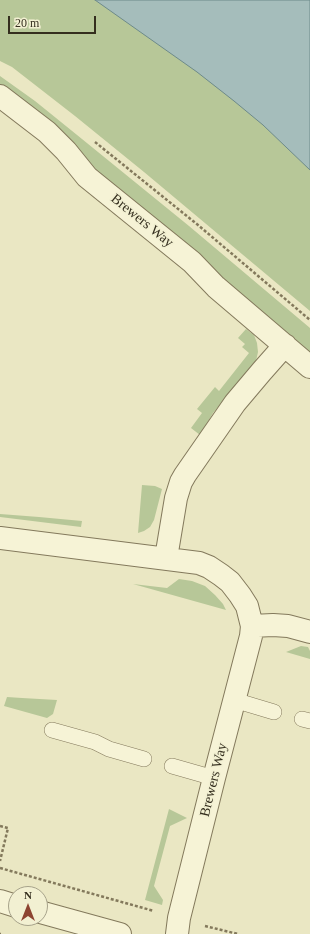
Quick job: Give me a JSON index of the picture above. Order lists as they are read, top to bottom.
{
  "streets": {
    "street": ["Brewers Way"]
  },
  "scale_bar": "20 m",
  "north": "top"
}
